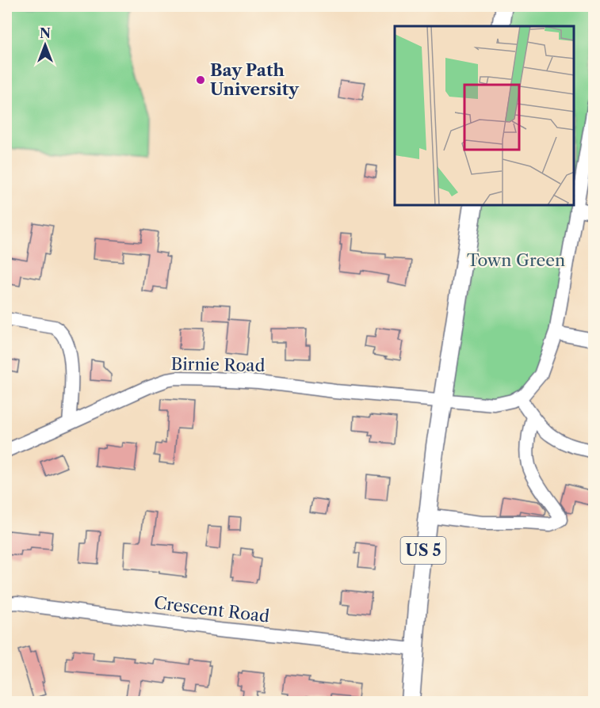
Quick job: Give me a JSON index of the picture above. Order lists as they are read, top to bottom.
{
  "streets": {
    "main road": ["US 5"],
    "street": ["Birnie Road", "Crescent Road"]
  },
  "crossings": [
    ["Birnie Road", "US 5"],
    ["US 5", "Crescent Road"]
  ],
  "parks": ["Town Green"],
  "places": ["Bay Path University"],
  "north": "top"
}
